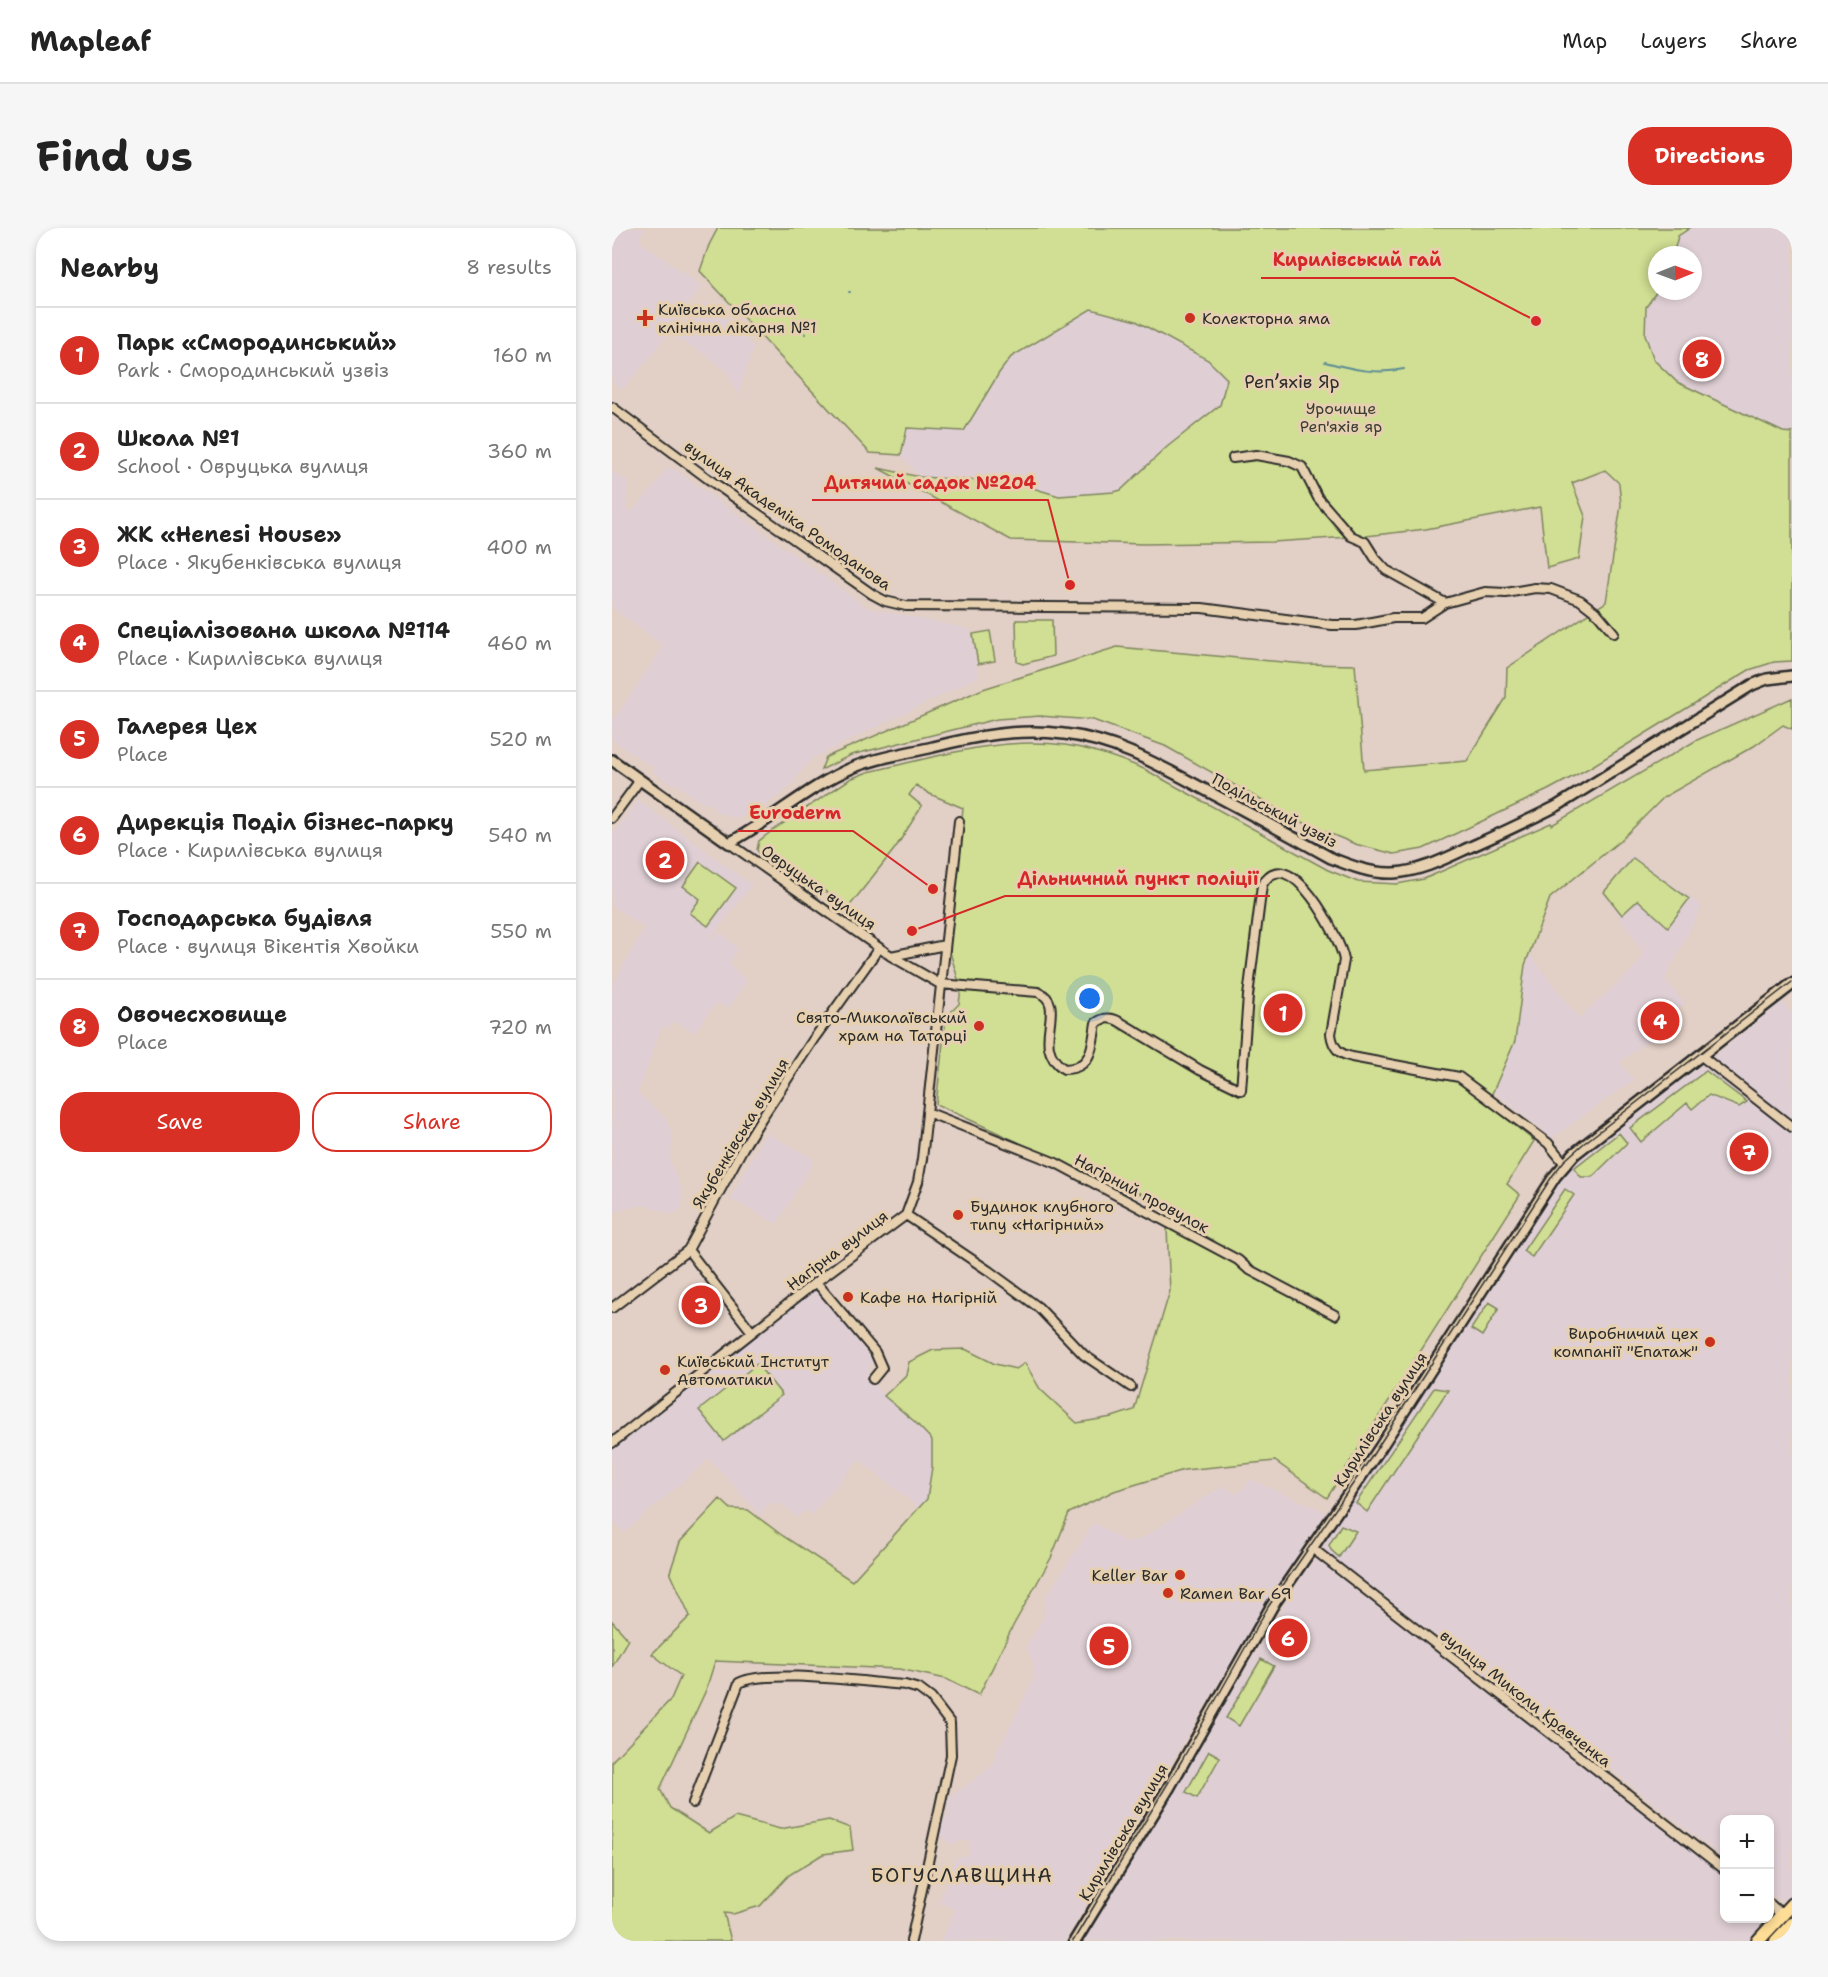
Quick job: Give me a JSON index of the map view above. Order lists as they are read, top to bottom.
{
  "streets": {
    "main road": ["Кирилівська вулиця"],
    "street": [
      "вулиця Академіка Ромоданова",
      "Подільський узвіз",
      "Овруцька вулиця",
      "Якубенківська вулиця",
      "Нагірний провулок",
      "Нагірна вулиця",
      "вулиця Миколи Кравченка"
    ]
  },
  "crossings": [
    ["Подільський узвіз", "Овруцька вулиця"],
    ["Овруцька вулиця", "Якубенківська вулиця"],
    ["Овруцька вулиця", "Нагірна вулиця"],
    ["Нагірний провулок", "Нагірна вулиця"],
    ["Кирилівська вулиця", "вулиця Миколи Кравченка"]
  ],
  "districts": ["Репʼяхів Яр", "БОГУСЛАВЩИНА"],
  "parks": ["Урочище Реп'яхів яр"],
  "places": {
    "health": ["Київська обласна клінічна лікарня №1"],
    "other": [
      "Колекторна яма",
      "Кирилівський гай",
      "Дитячий садок №204",
      "Euroderm",
      "Дільничний пункт поліції",
      "Свято-Миколаївський храм на Татарці",
      "Будинок клубного типу «Нагірний»",
      "Кафе на Нагірній",
      "Виробничий цех компанії \"Епатаж\"",
      "Київський Інститут Автоматики",
      "Keller Bar",
      "Ramen Bar 69"
    ]
  },
  "north": "right",
  "page": {
    "header": "Mapleaf",
    "nav": ["Map", "Layers", "Share"],
    "buttons": [
      "Directions",
      ["Save", "Share"]
    ],
    "title": "Find us",
    "heading": ["Nearby", "8 results"],
    "list": [
      {
        "mark": "1",
        "name": "Парк «Смородинський»",
        "note": "Park · Смородинський узвіз",
        "value": "160 m"
      },
      {
        "mark": "2",
        "name": "Школа №1",
        "note": "School · Овруцька вулиця",
        "value": "360 m"
      },
      {
        "mark": "3",
        "name": "ЖК «Henesi House»",
        "note": "Place · Якубенківська вулиця",
        "value": "400 m"
      },
      {
        "mark": "4",
        "name": "Спеціалізована школа №114",
        "note": "Place · Кирилівська вулиця",
        "value": "460 m"
      },
      {
        "mark": "5",
        "name": "Галерея Цех",
        "note": "Place",
        "value": "520 m"
      },
      {
        "mark": "6",
        "name": "Дирекція Поділ бізнес-парку",
        "note": "Place · Кирилівська вулиця",
        "value": "540 m"
      },
      {
        "mark": "7",
        "name": "Господарська будівля",
        "note": "Place · вулиця Вікентія Хвойки",
        "value": "550 m"
      },
      {
        "mark": "8",
        "name": "Овочесховище",
        "note": "Place",
        "value": "720 m"
      }
    ],
    "pins": [
      "8",
      "2",
      "1",
      "4",
      "7",
      "3",
      "6",
      "5"
    ],
    "map_buttons": ["+", "−"]
  }
}
